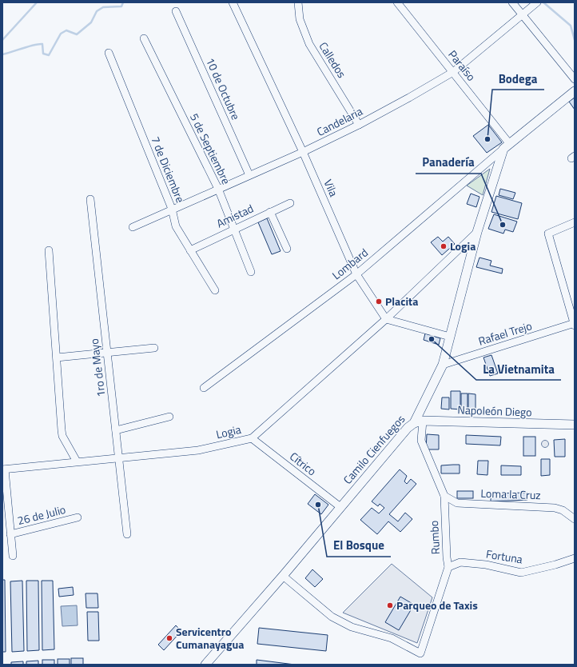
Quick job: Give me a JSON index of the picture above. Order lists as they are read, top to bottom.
{
  "streets": {
    "main road": ["Napoleón Diego", "Camilo Cienfuegos"],
    "street": [
      "Calledos",
      "Paraíso",
      "10 de Octubre",
      "Candelaria",
      "5 de Septiembre",
      "7 de Diciembre",
      "Vila",
      "Amistad",
      "Lombard",
      "Rafael Trejo",
      "1ro de Mayo",
      "Logia",
      "Cítrico",
      "Loma la Cruz",
      "26 de Julio",
      "Rumbo",
      "Fortuna"
    ]
  },
  "crossings": [
    ["Calledos", "Candelaria"],
    ["Paraíso", "Candelaria"],
    ["Paraíso", "Lombard"],
    ["Paraíso", "Camilo Cienfuegos"],
    ["10 de Octubre", "Candelaria"],
    ["Candelaria", "5 de Septiembre"],
    ["Candelaria", "7 de Diciembre"],
    ["Candelaria", "Vila"],
    ["5 de Septiembre", "Amistad"],
    ["7 de Diciembre", "Amistad"],
    ["Vila", "Lombard"],
    ["Vila", "Logia"],
    ["Lombard", "Camilo Cienfuegos"],
    ["Rafael Trejo", "Camilo Cienfuegos"],
    ["1ro de Mayo", "Logia"],
    ["Napoleón Diego", "Camilo Cienfuegos"],
    ["Napoleón Diego", "Rumbo"],
    ["Logia", "Camilo Cienfuegos"],
    ["Logia", "Cítrico"],
    ["Camilo Cienfuegos", "Cítrico"],
    ["Camilo Cienfuegos", "Rumbo"],
    ["Loma la Cruz", "Rumbo"],
    ["Rumbo", "Fortuna"]
  ],
  "places": [
    "Bodega",
    "Panadería",
    "Logia",
    "Placita",
    "La Vietnamita",
    "El Bosque",
    "Parqueo de Taxis",
    "Servicentro Cumanayagua"
  ]
}
